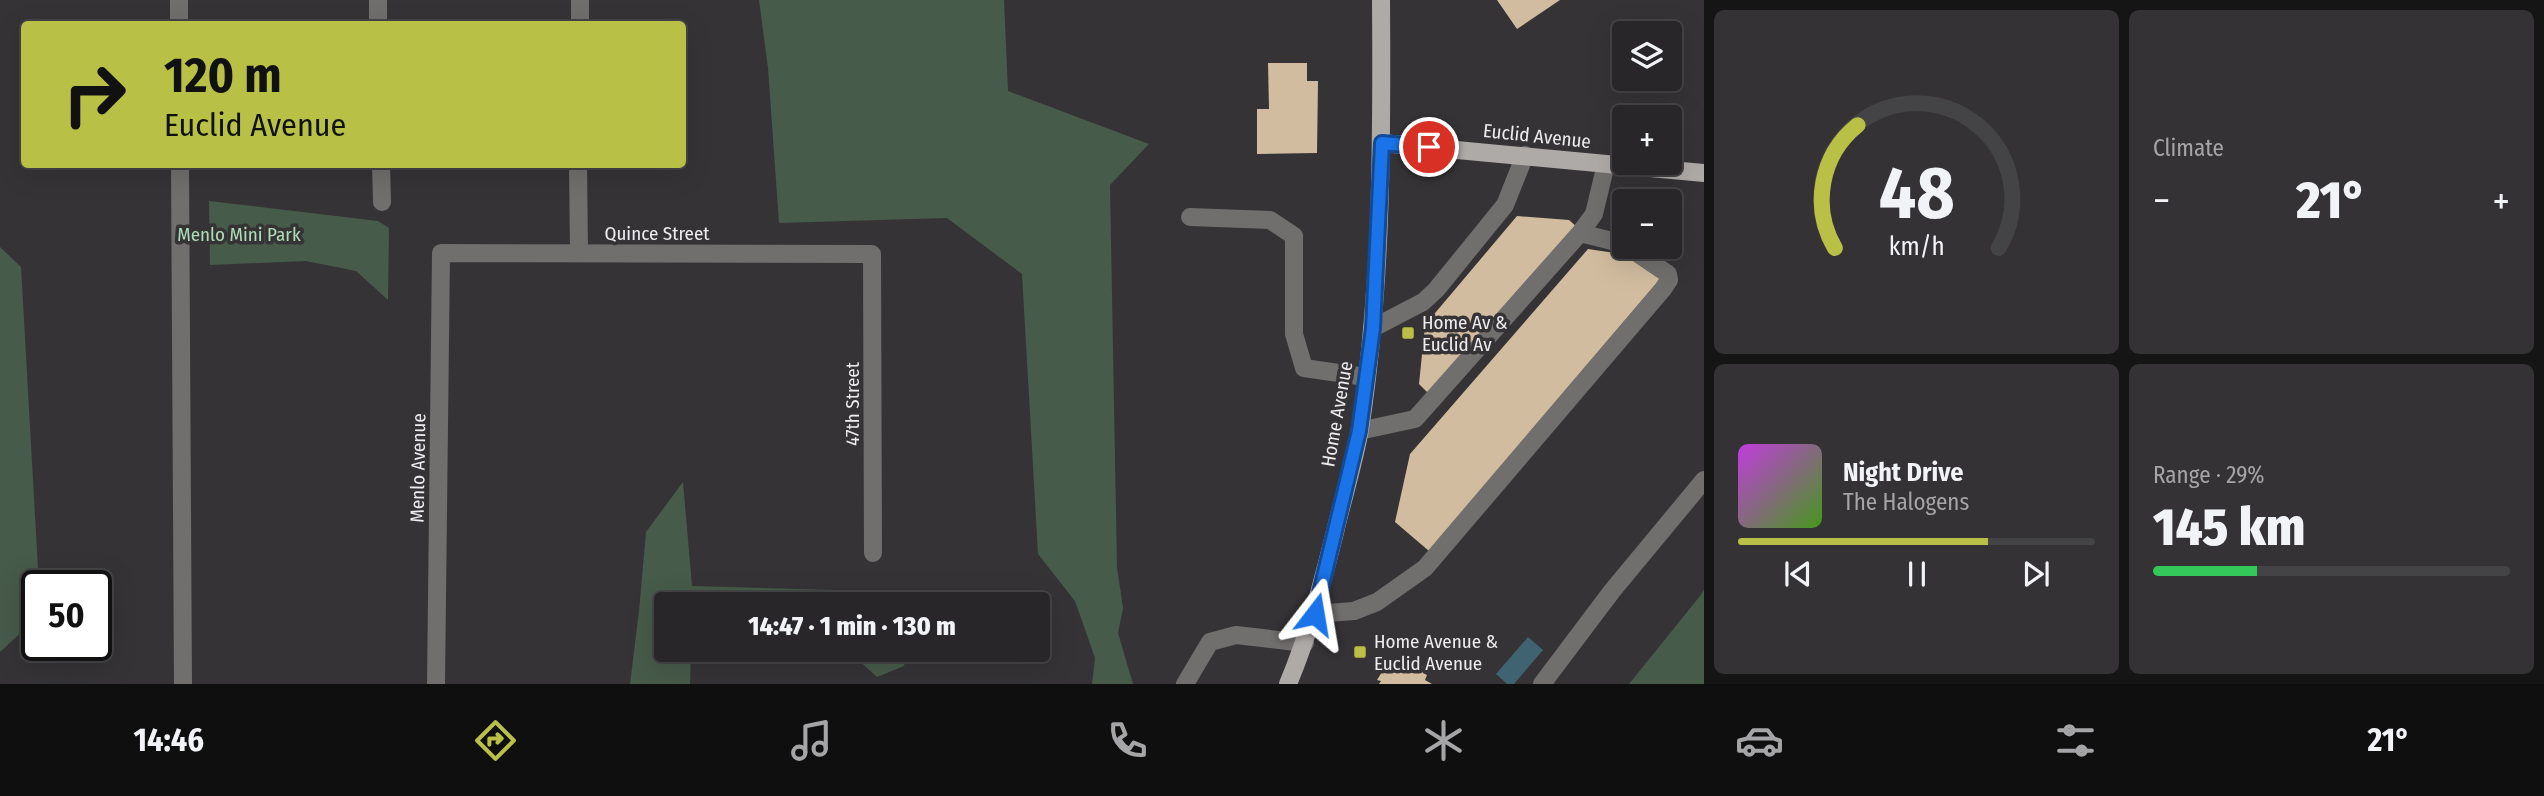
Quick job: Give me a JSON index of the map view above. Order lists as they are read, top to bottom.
{
  "streets": {
    "main road": ["Euclid Avenue", "Home Avenue"],
    "street": ["Quince Street", "47th Street", "Menlo Avenue"]
  },
  "crossings": [
    ["Euclid Avenue", "Home Avenue"],
    ["Quince Street", "47th Street"],
    ["Quince Street", "Menlo Avenue"]
  ],
  "parks": ["Menlo Mini Park"],
  "places": {
    "transit": ["Home Av & Euclid Av", "Home Avenue & Euclid Avenue"]
  },
  "page": {
    "tile": [
      "Climate",
      ["Range · 29%", "145 km"]
    ],
    "map_buttons": ["+", "−"],
    "turn": ["120 m", "Euclid Avenue"],
    "heat": ["−", "21°", "+"],
    "song": ["Night Drive", "The Halogens"],
    "limit": "50",
    "trip": "14:47 · 1 min · 130 m",
    "tabs": ["14:46", "21°"],
    "gauge": ["48", "km/h"]
  }
}
